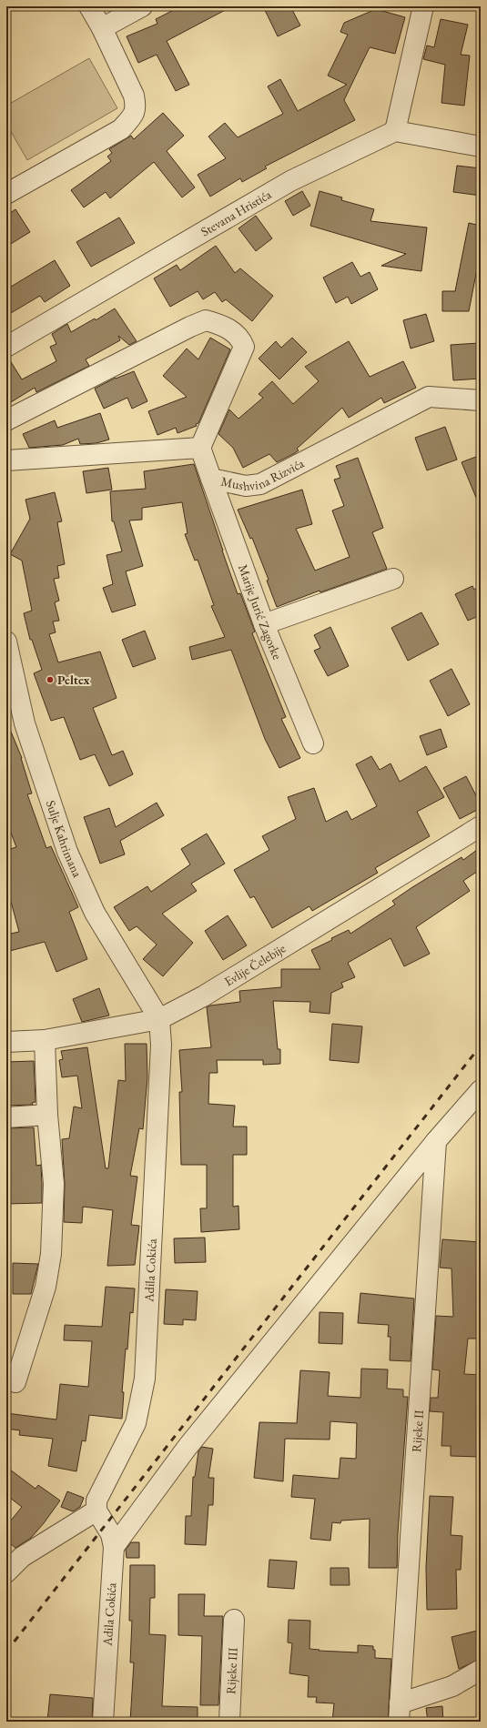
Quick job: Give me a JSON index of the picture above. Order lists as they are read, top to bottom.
{
  "streets": {
    "street": [
      "Stevana Hristića",
      "Mushvina Rizvića",
      "Marije Jurić Zagorke",
      "Sulje Kahrimana",
      "Evlije Čelebije",
      "Adila Cokića",
      "Rijeke II",
      "Rijeke III"
    ]
  },
  "crossings": [
    ["Mushvina Rizvića", "Marije Jurić Zagorke"],
    ["Sulje Kahrimana", "Evlije Čelebije"],
    ["Sulje Kahrimana", "Adila Cokića"],
    ["Evlije Čelebije", "Adila Cokića"]
  ],
  "places": ["Peltex"]
}
